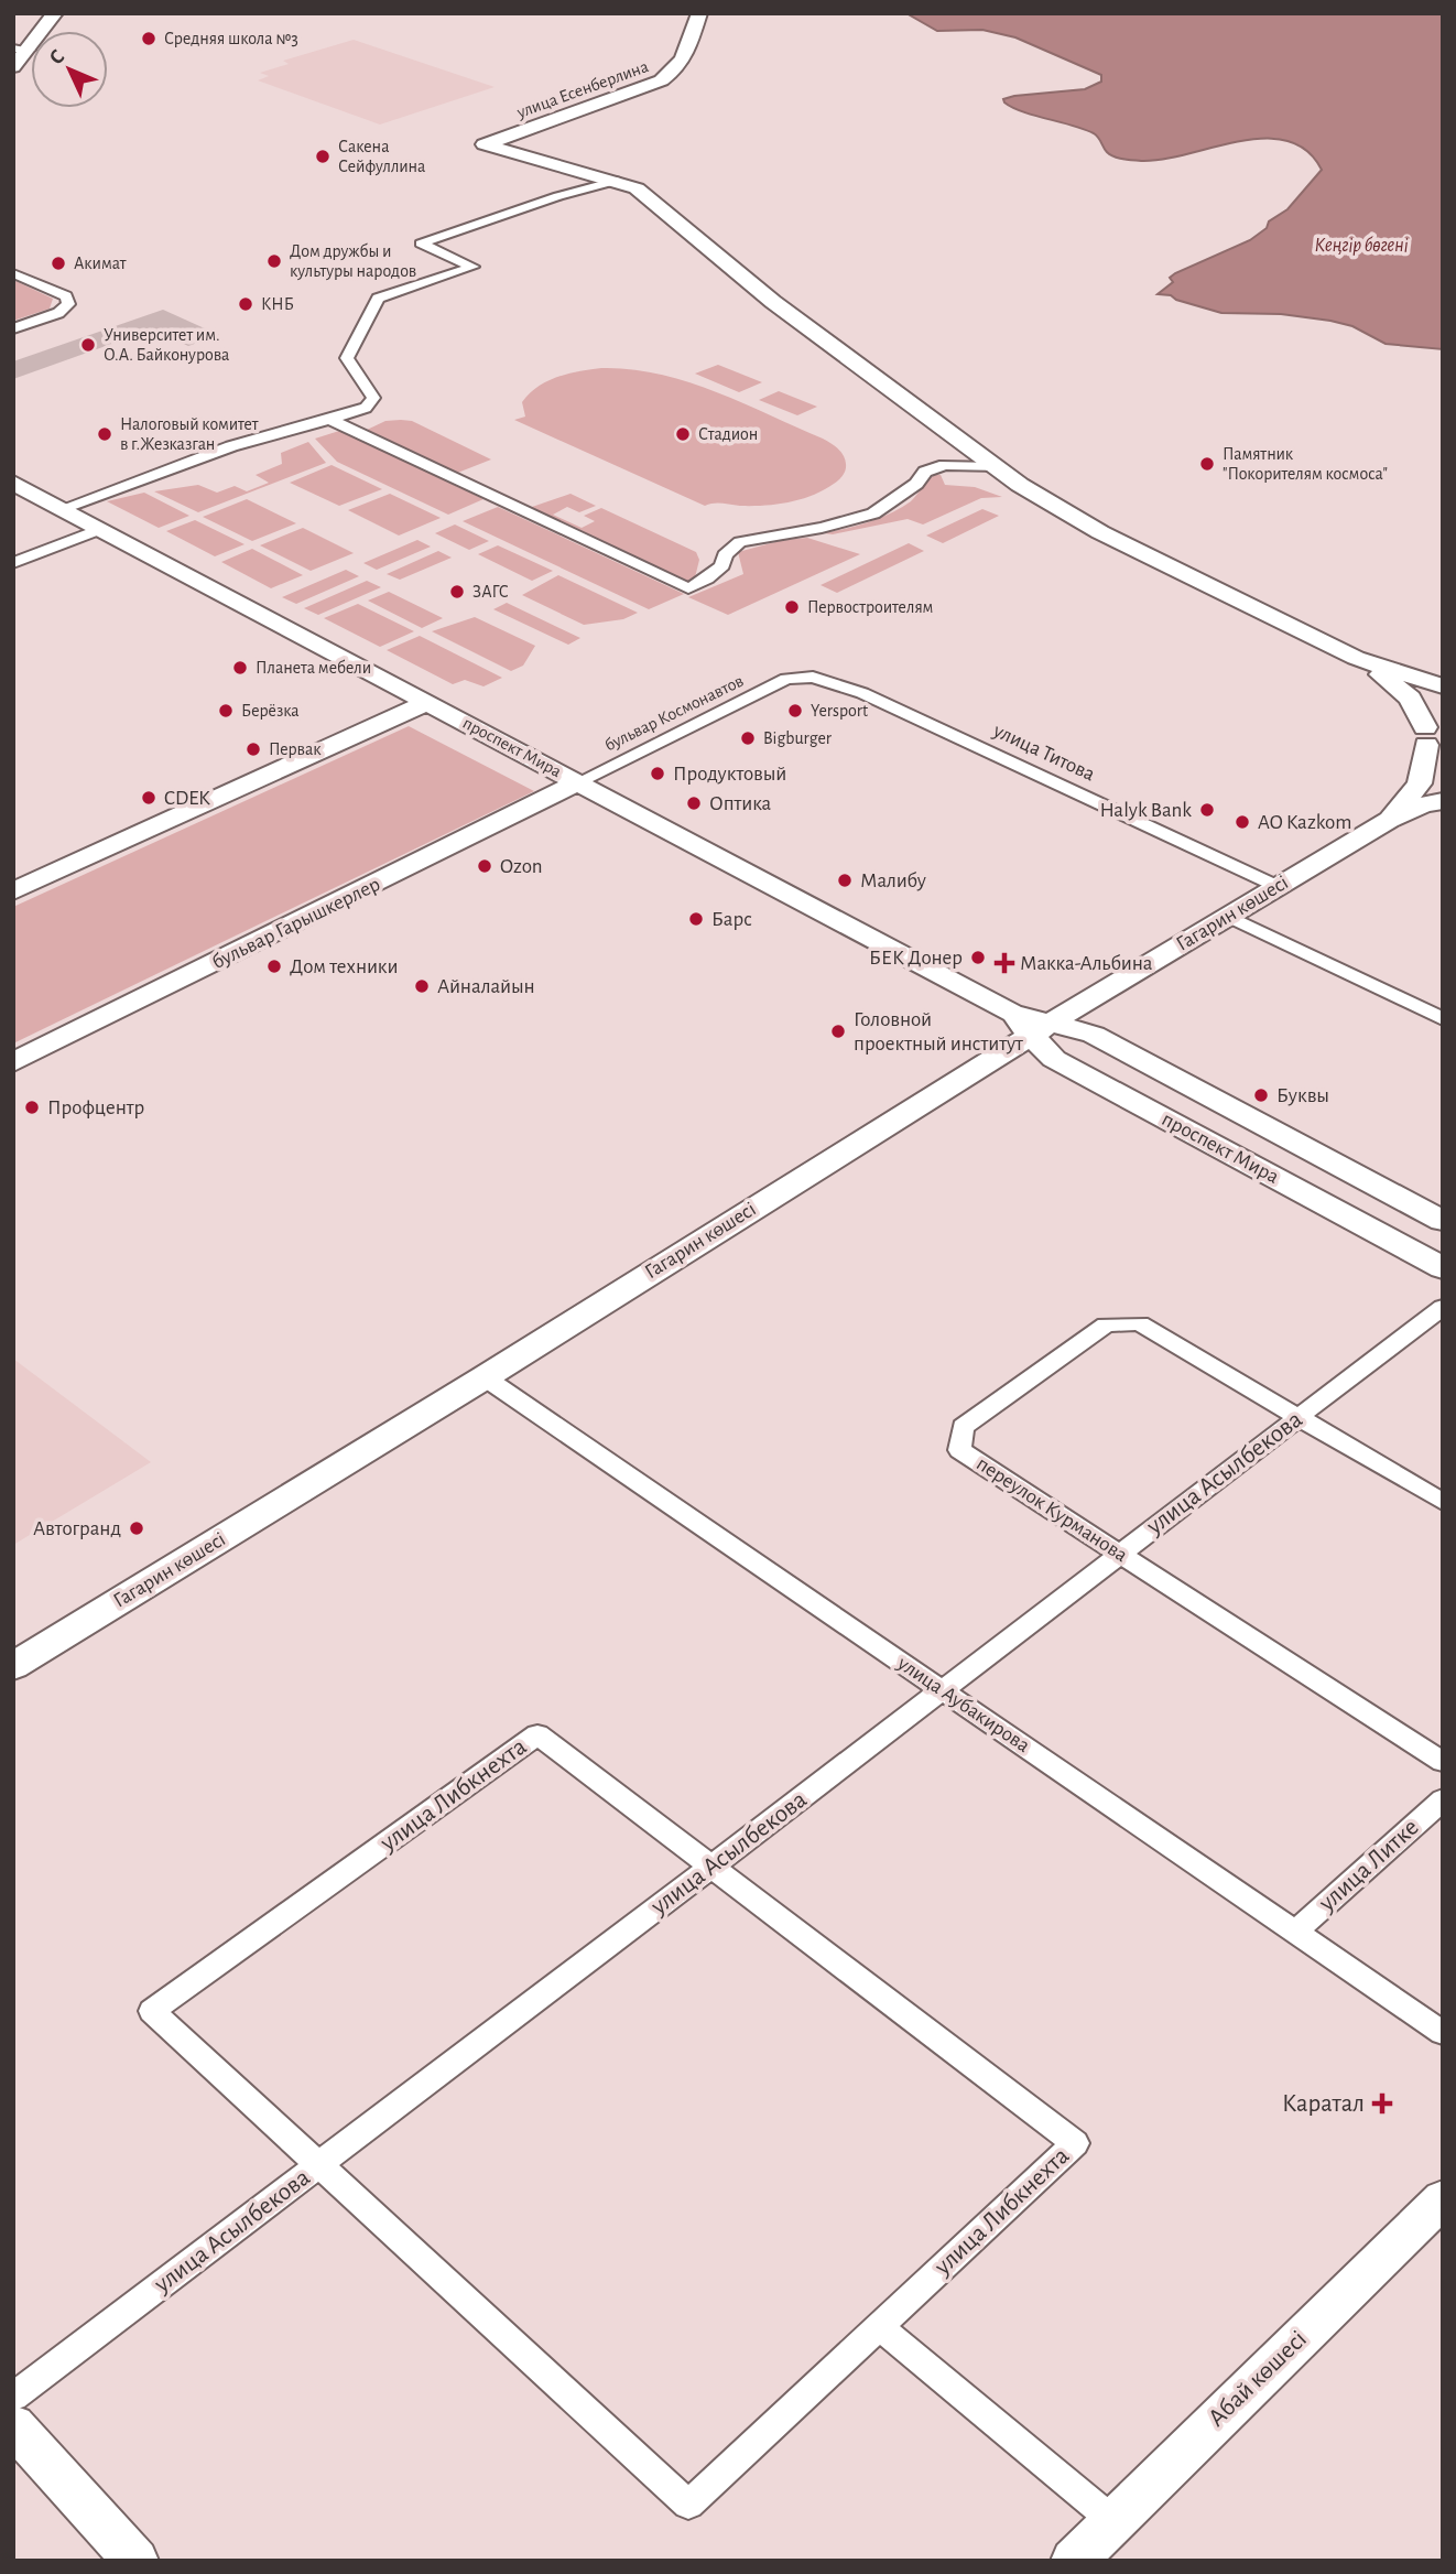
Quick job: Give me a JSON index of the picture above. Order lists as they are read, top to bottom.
{
  "streets": {
    "street": [
      "улица Есенберлина",
      "бульвар Космонавтов",
      "проспект Мира",
      "улица Титова",
      "Гагарин көшесі",
      "бульвар Гарышкерлер",
      "улица Асылбекова",
      "переулок Курманова",
      "улица Аубакирова",
      "улица Либкнехта",
      "улица Литке",
      "Абай көшесі"
    ]
  },
  "crossings": [
    ["бульвар Космонавтов", "проспект Мира"],
    ["бульвар Космонавтов", "улица Титова"],
    ["бульвар Космонавтов", "бульвар Гарышкерлер"],
    ["проспект Мира", "Гагарин көшесі"],
    ["проспект Мира", "бульвар Гарышкерлер"],
    ["улица Титова", "Гагарин көшесі"],
    ["Гагарин көшесі", "улица Аубакирова"],
    ["улица Асылбекова", "переулок Курманова"],
    ["улица Асылбекова", "улица Аубакирова"],
    ["улица Асылбекова", "улица Либкнехта"],
    ["улица Аубакирова", "улица Литке"]
  ],
  "water": ["Кеңгір бөгені"],
  "places": {
    "other": [
      "Средняя школа №3",
      "Сакена Сейфуллина",
      "Дом дружбы и культуры народов",
      "Акимат",
      "КНБ",
      "Университет им. О.А. Байконурова",
      "Налоговый комитет в г.Жезказган",
      "Стадион",
      "Памятник \"Покорителям космоса\"",
      "ЗАГС",
      "Первостроителям",
      "Планета мебели",
      "Берёзка",
      "Yersport",
      "Bigburger",
      "Первак",
      "Продуктовый",
      "CDEK",
      "Оптика",
      "Halyk Bank",
      "AO Kazkom",
      "Ozon",
      "Малибу",
      "Барс",
      "БЕК Донер",
      "Дом техники",
      "Айналайын",
      "Головной проектный институт",
      "Буквы",
      "Профцентр",
      "Автогранд"
    ],
    "health": ["Макка-Альбина", "Каратал"]
  },
  "north": "top left"
}
